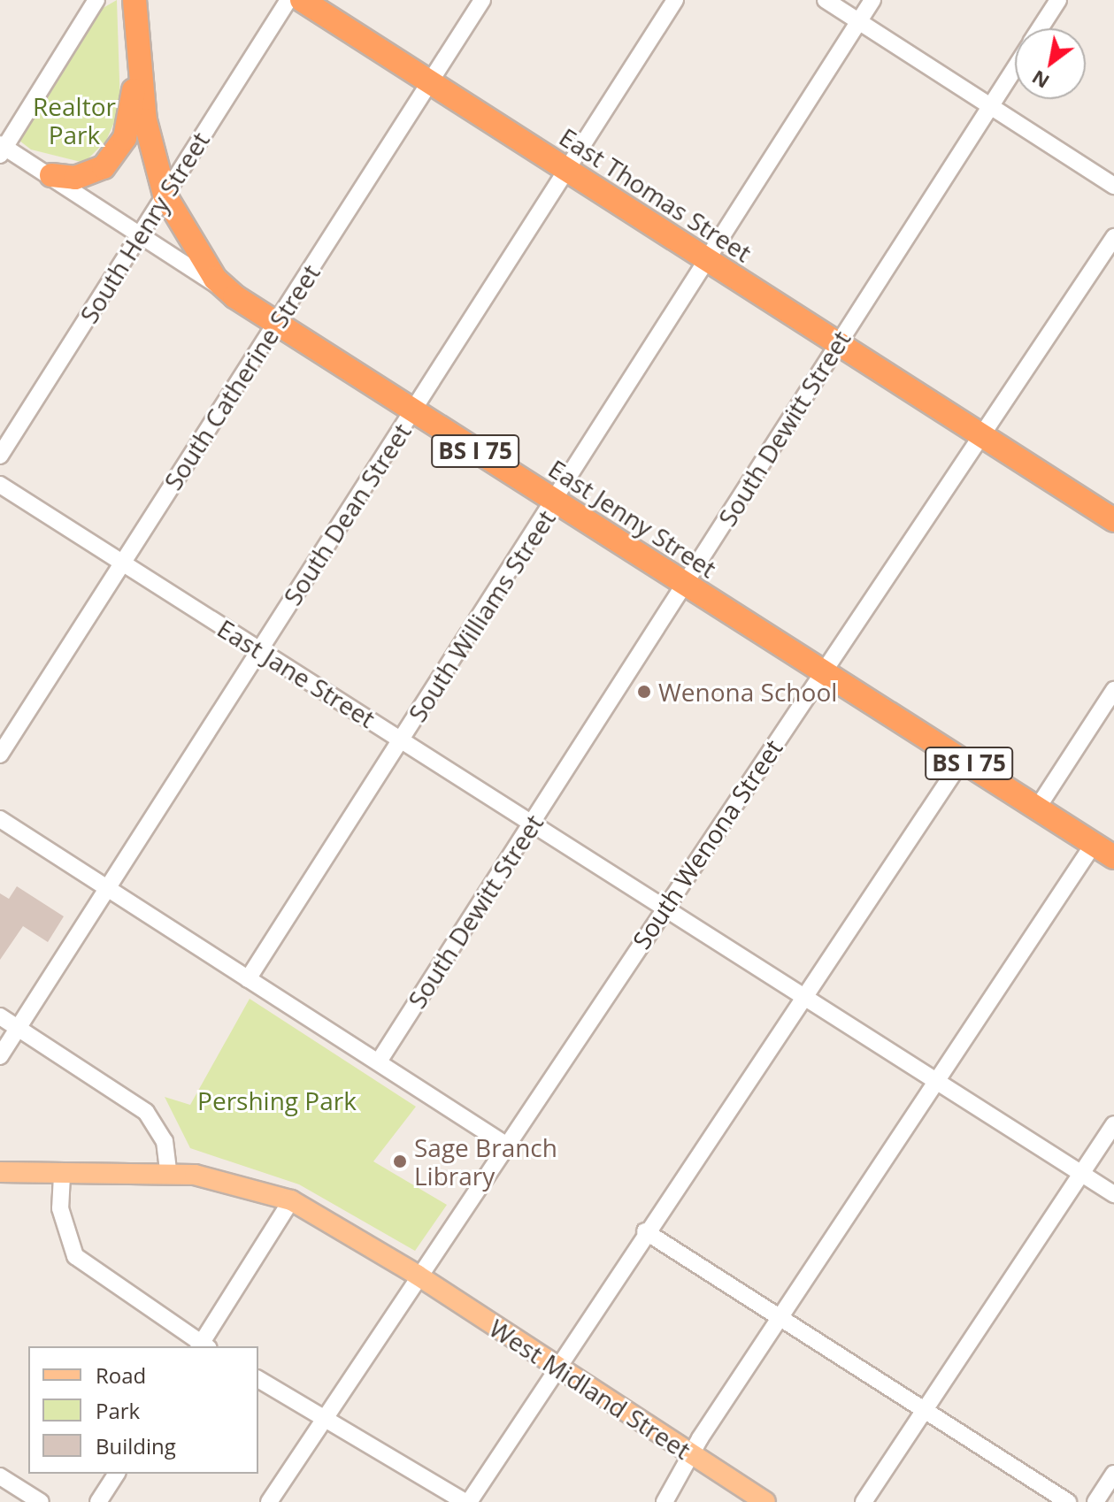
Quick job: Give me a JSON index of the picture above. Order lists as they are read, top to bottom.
{
  "streets": {
    "highway": ["East Thomas Street", "BS I 75", "East Jenny Street"],
    "main road": ["West Midland Street"],
    "street": [
      "South Henry Street",
      "South Catherine Street",
      "South Dewitt Street",
      "South Dean Street",
      "South Williams Street",
      "East Jane Street",
      "South Wenona Street"
    ]
  },
  "crossings": [
    ["East Thomas Street", "South Catherine Street"],
    ["East Thomas Street", "South Dewitt Street"],
    ["East Thomas Street", "South Dean Street"],
    ["East Thomas Street", "South Williams Street"],
    ["East Thomas Street", "South Wenona Street"],
    ["South Henry Street", "BS I 75"],
    ["South Henry Street", "East Jenny Street"],
    ["South Catherine Street", "East Jenny Street"],
    ["South Catherine Street", "East Jane Street"],
    ["South Dewitt Street", "East Jenny Street"],
    ["South Dewitt Street", "East Jane Street"],
    ["BS I 75", "East Jenny Street"],
    ["BS I 75", "South Wenona Street"],
    ["South Dean Street", "East Jenny Street"],
    ["South Dean Street", "East Jane Street"],
    ["East Jenny Street", "South Williams Street"],
    ["East Jenny Street", "South Wenona Street"],
    ["South Williams Street", "East Jane Street"],
    ["East Jane Street", "South Wenona Street"],
    ["South Wenona Street", "West Midland Street"]
  ],
  "parks": ["Realtor Park", "Pershing Park"],
  "places": ["Wenona School", "Sage Branch Library"],
  "legend": ["Road", "Park", "Building"],
  "north": "bottom left"
}
